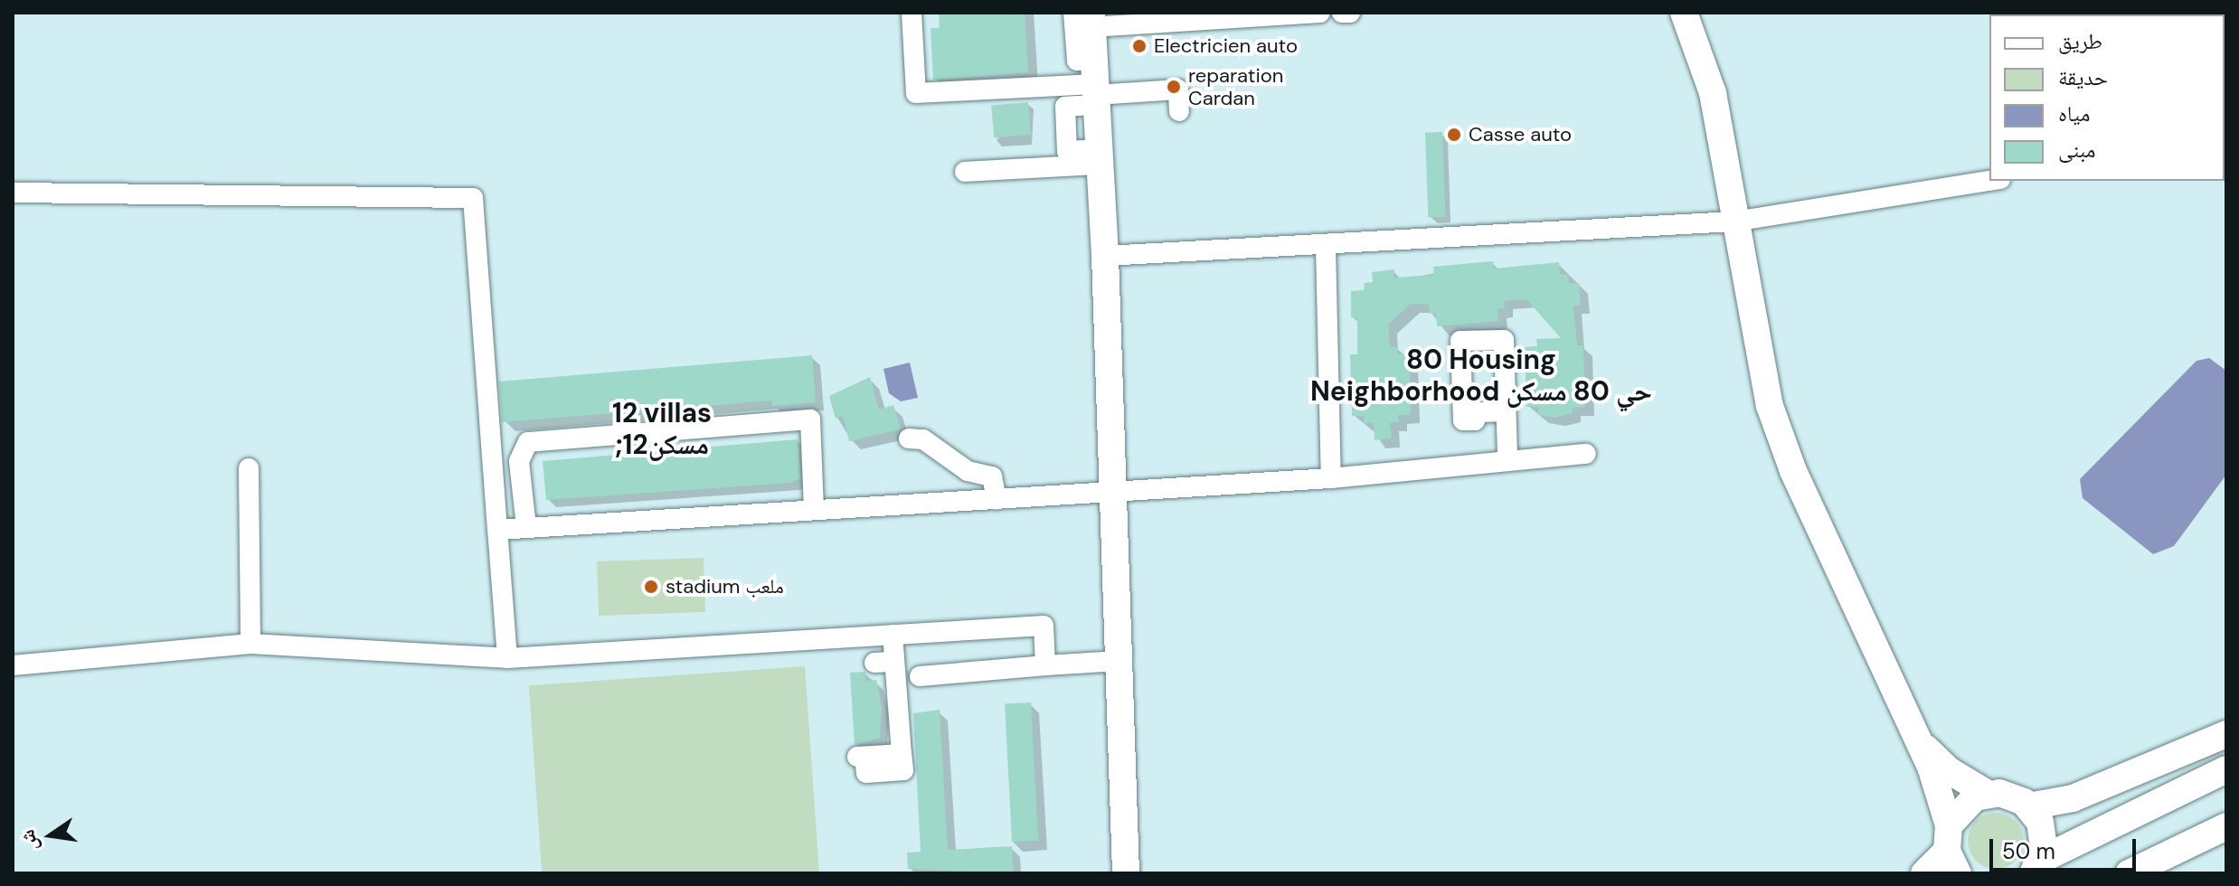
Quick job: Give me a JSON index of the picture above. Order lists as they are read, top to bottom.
{
  "districts": ["80 Housing Neighborhood حي 80 مسكن", "12 villas ;12مسكن"],
  "places": [
    "Electricien auto",
    "reparation Cardan",
    "Casse auto",
    "stadium ملعب"
  ],
  "legend": [
    "طريق",
    "حديقة",
    "مياه",
    "مبنى"
  ],
  "scale_bar": "50 m",
  "north": "left"
}
